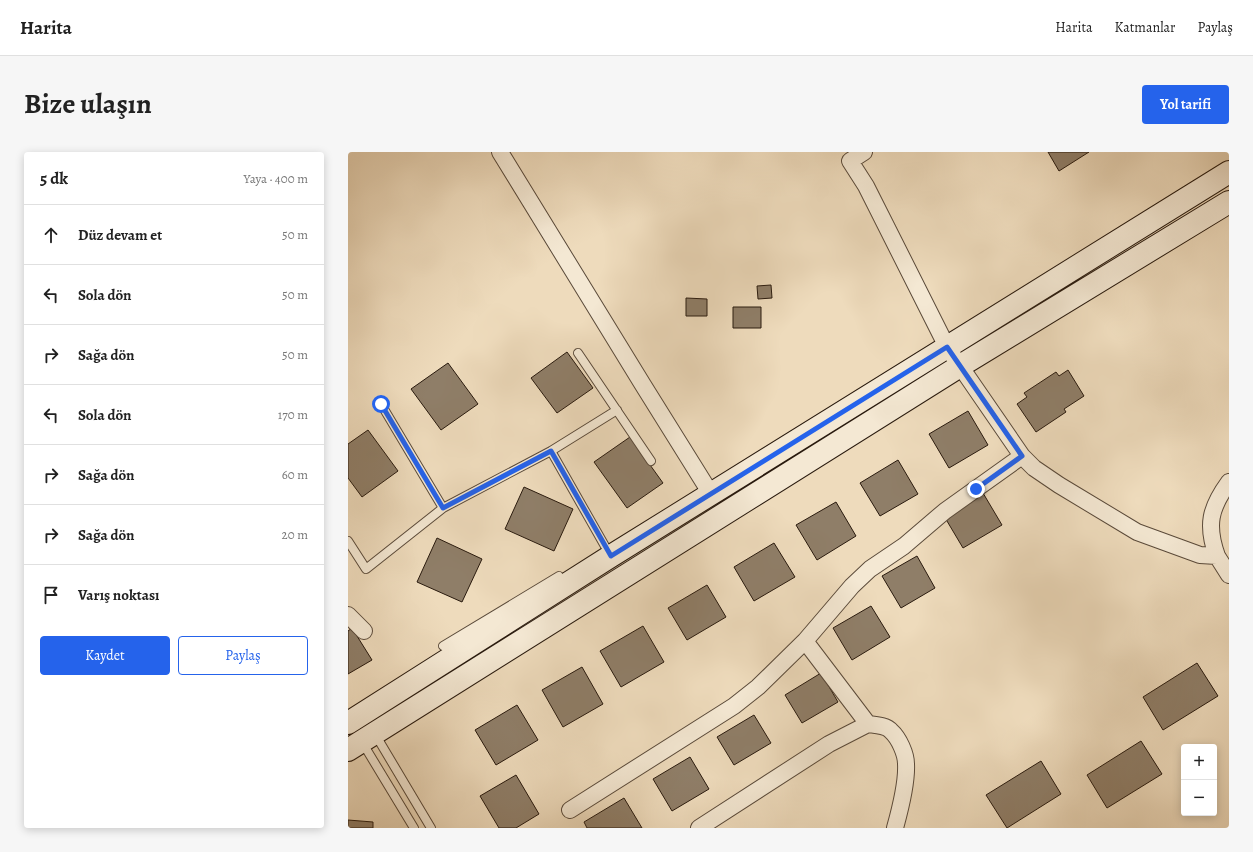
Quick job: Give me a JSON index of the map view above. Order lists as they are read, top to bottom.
{
  "page": {
    "header": "Harita",
    "nav": ["Harita", "Katmanlar", "Paylaş"],
    "title": "Bize ulaşın",
    "buttons": [
      "Yol tarifi",
      ["Kaydet", "Paylaş"]
    ],
    "heading": ["5 dk", "Yaya · 400 m"],
    "list": [
      ["Düz devam et", "50 m"],
      ["Sola dön", "50 m"],
      ["Sağa dön", "50 m"],
      ["Sola dön", "170 m"],
      ["Sağa dön", "60 m"],
      ["Sağa dön", "20 m"],
      "Varış noktası"
    ],
    "map_buttons": ["+", "−"]
  }
}
